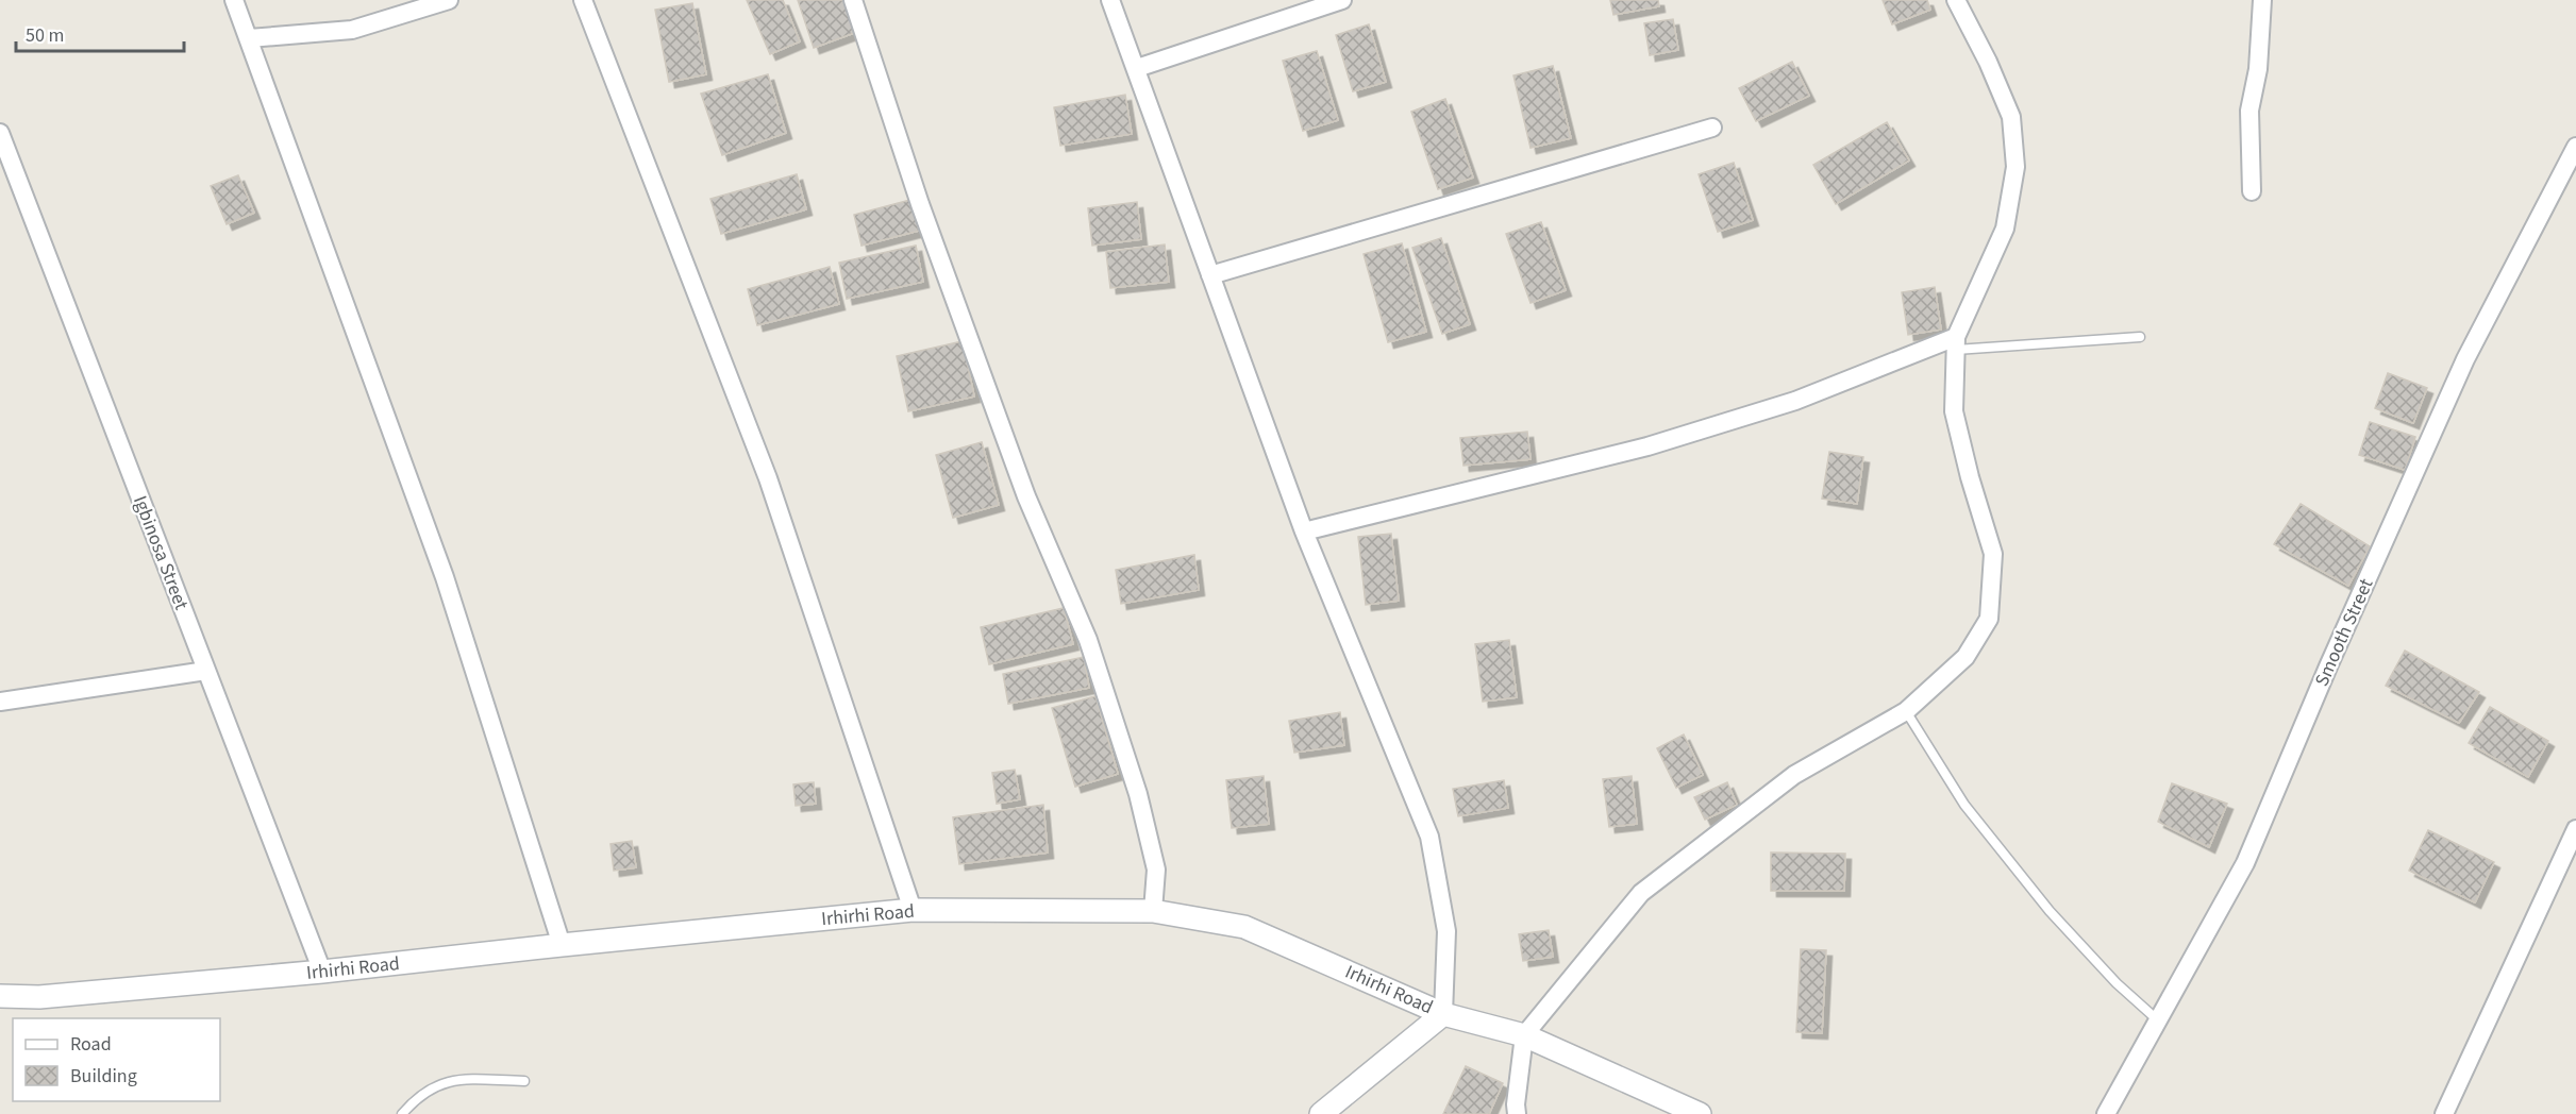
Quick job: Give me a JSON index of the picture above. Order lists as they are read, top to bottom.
{
  "streets": {
    "street": ["Igbinosa Street", "Smooth Street", "Irhirhi Road"]
  },
  "crossings": [
    ["Igbinosa Street", "Irhirhi Road"]
  ],
  "legend": ["Road", "Building"],
  "scale_bar": "50 m"
}
